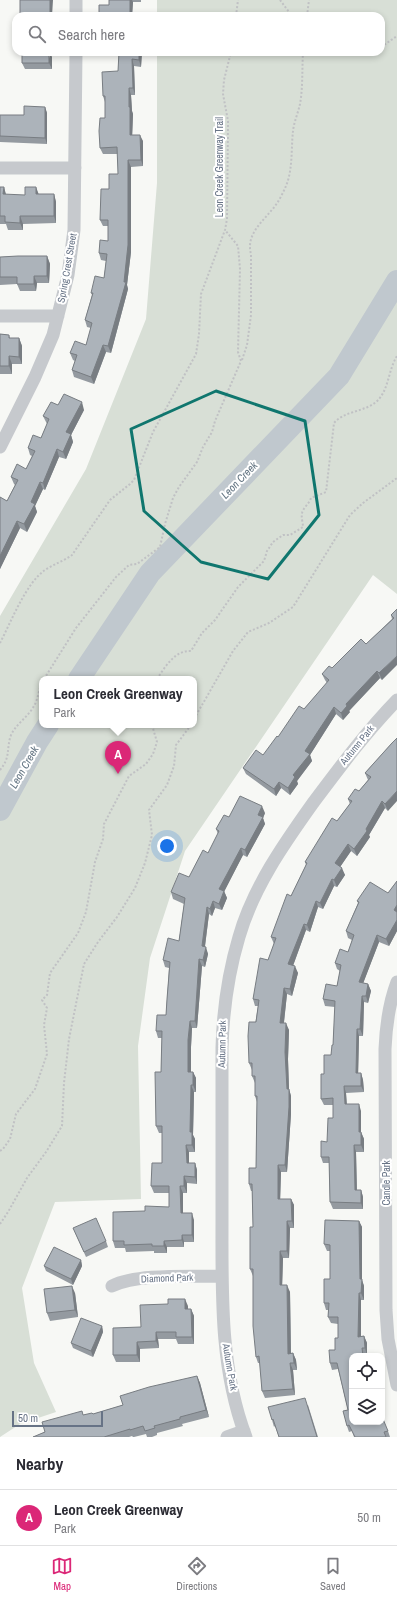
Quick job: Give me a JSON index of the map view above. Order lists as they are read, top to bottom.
{
  "streets": {
    "street": [
      "Spring Crest Street",
      "Autumn Park",
      "Candle Park",
      "Diamond Park"
    ],
    "path": ["Leon Creek Greenway Trail"]
  },
  "crossings": [
    ["Autumn Park", "Diamond Park"]
  ],
  "water": ["Leon Creek"],
  "scale_bar": "50 m",
  "page": {
    "search": "Search here",
    "popup": ["Leon Creek Greenway", "Park"],
    "pins": "A",
    "scale": "50 m",
    "heading": "Nearby",
    "list": [
      {
        "mark": "A",
        "name": "Leon Creek Greenway",
        "note": "Park",
        "value": "50 m"
      }
    ],
    "nav": ["Map", "Directions", "Saved"]
  }
}
